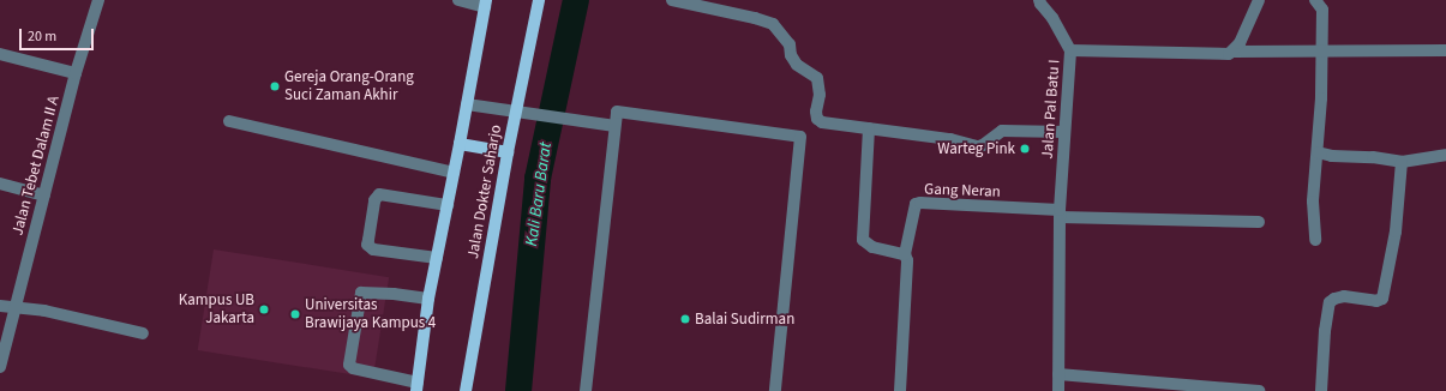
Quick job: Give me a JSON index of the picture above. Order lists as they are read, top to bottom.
{
  "streets": {
    "main road": ["Jalan Dokter Saharjo"],
    "street": ["Jalan Pal Batu I", "Jalan Tebet Dalam II A", "Gang Neran"]
  },
  "crossings": [
    ["Jalan Pal Batu I", "Gang Neran"]
  ],
  "water": ["Kali Baru Barat"],
  "places": [
    "Gereja Orang-Orang Suci Zaman Akhir",
    "Warteg Pink",
    "Kampus UB Jakarta",
    "Universitas Brawijaya Kampus 4",
    "Balai Sudirman"
  ],
  "scale_bar": "20 m"
}
